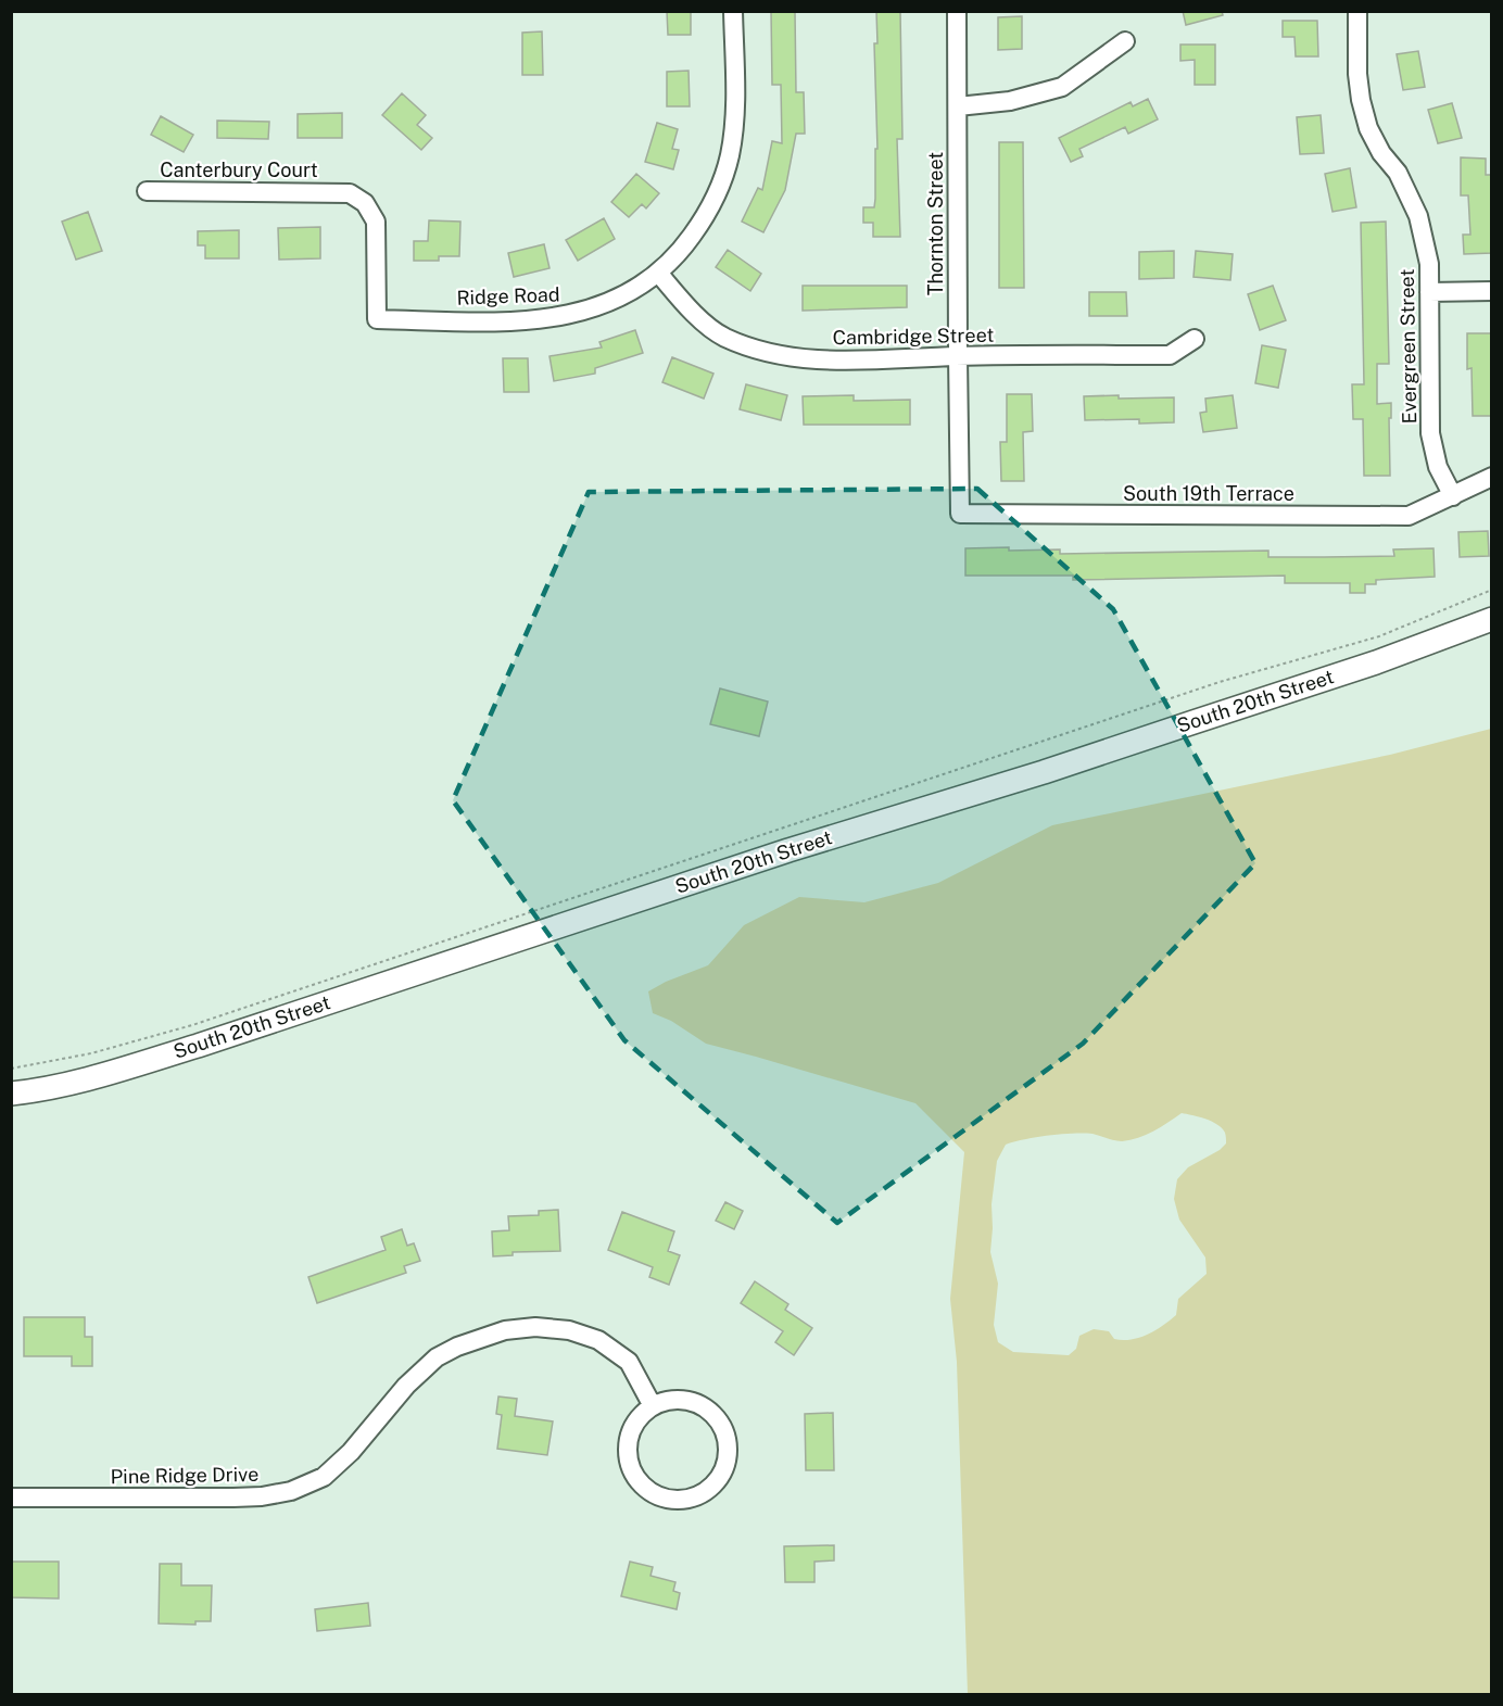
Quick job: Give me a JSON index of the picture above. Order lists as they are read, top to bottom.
{
  "streets": {
    "main road": ["South 20th Street"],
    "street": [
      "Canterbury Court",
      "Thornton Street",
      "Ridge Road",
      "Cambridge Street",
      "Evergreen Street",
      "South 19th Terrace",
      "Pine Ridge Drive"
    ]
  },
  "crossings": [
    ["Canterbury Court", "Ridge Road"],
    ["Thornton Street", "Cambridge Street"],
    ["Thornton Street", "South 19th Terrace"],
    ["Ridge Road", "Cambridge Street"],
    ["Evergreen Street", "South 19th Terrace"]
  ]
}
